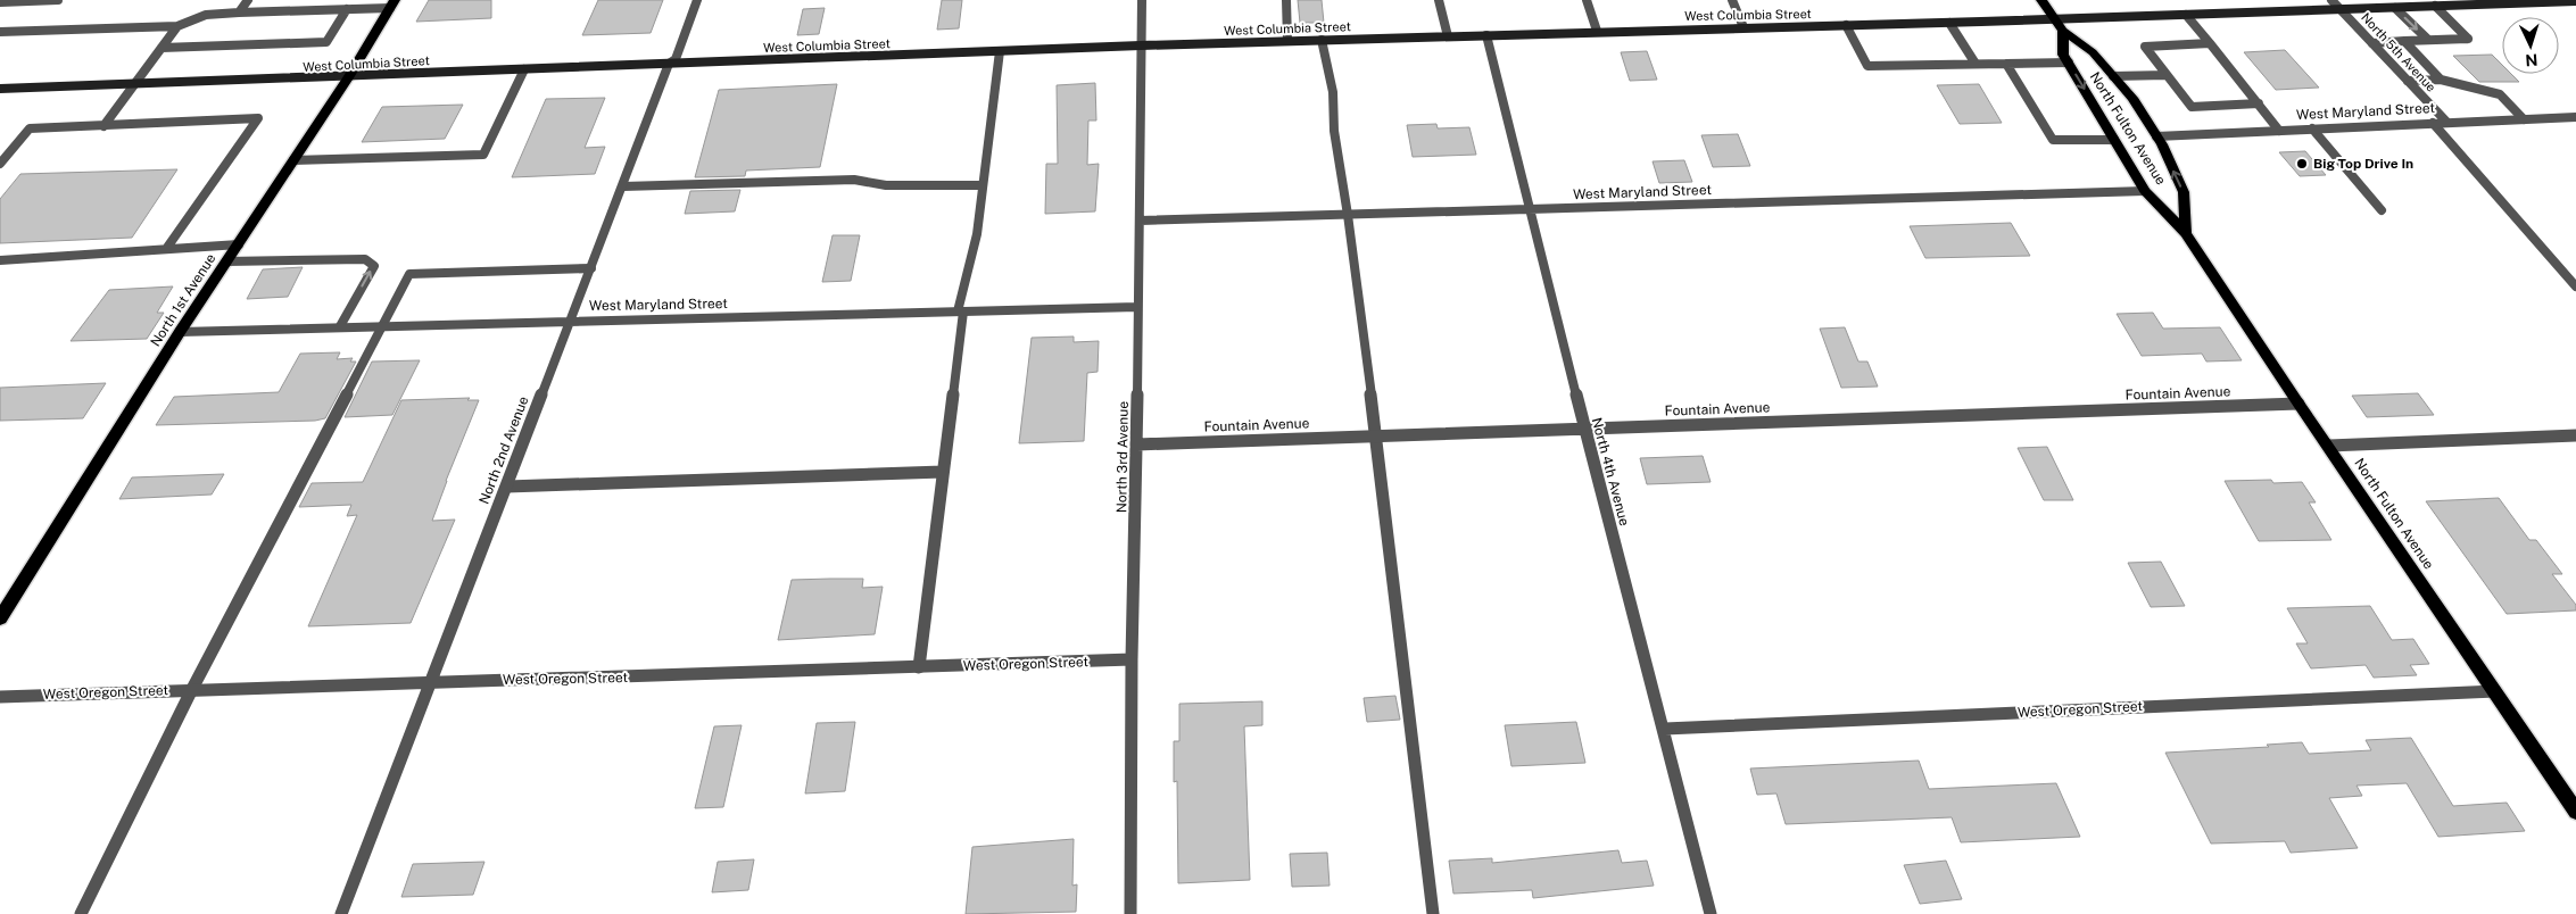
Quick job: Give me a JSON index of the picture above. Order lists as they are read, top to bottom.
{
  "streets": {
    "main road": ["West Columbia Street", "North Fulton Avenue", "North 1st Avenue"],
    "street": [
      "North 5th Avenue",
      "West Maryland Street",
      "Fountain Avenue",
      "North 2nd Avenue",
      "North 3rd Avenue",
      "North 4th Avenue",
      "West Oregon Street"
    ]
  },
  "crossings": [
    ["West Columbia Street", "North 5th Avenue"],
    ["West Columbia Street", "North Fulton Avenue"],
    ["West Columbia Street", "North 1st Avenue"],
    ["West Columbia Street", "North 2nd Avenue"],
    ["West Columbia Street", "North 3rd Avenue"],
    ["West Columbia Street", "North 4th Avenue"],
    ["North 5th Avenue", "West Maryland Street"],
    ["West Maryland Street", "North Fulton Avenue"],
    ["West Maryland Street", "North 1st Avenue"],
    ["West Maryland Street", "North 2nd Avenue"],
    ["West Maryland Street", "North 3rd Avenue"],
    ["West Maryland Street", "North 4th Avenue"],
    ["North Fulton Avenue", "Fountain Avenue"],
    ["North Fulton Avenue", "West Oregon Street"],
    ["Fountain Avenue", "North 3rd Avenue"],
    ["Fountain Avenue", "North 4th Avenue"],
    ["North 2nd Avenue", "West Oregon Street"],
    ["North 3rd Avenue", "West Oregon Street"],
    ["North 4th Avenue", "West Oregon Street"]
  ],
  "places": ["Big Top Drive In"],
  "north": "bottom"
}
